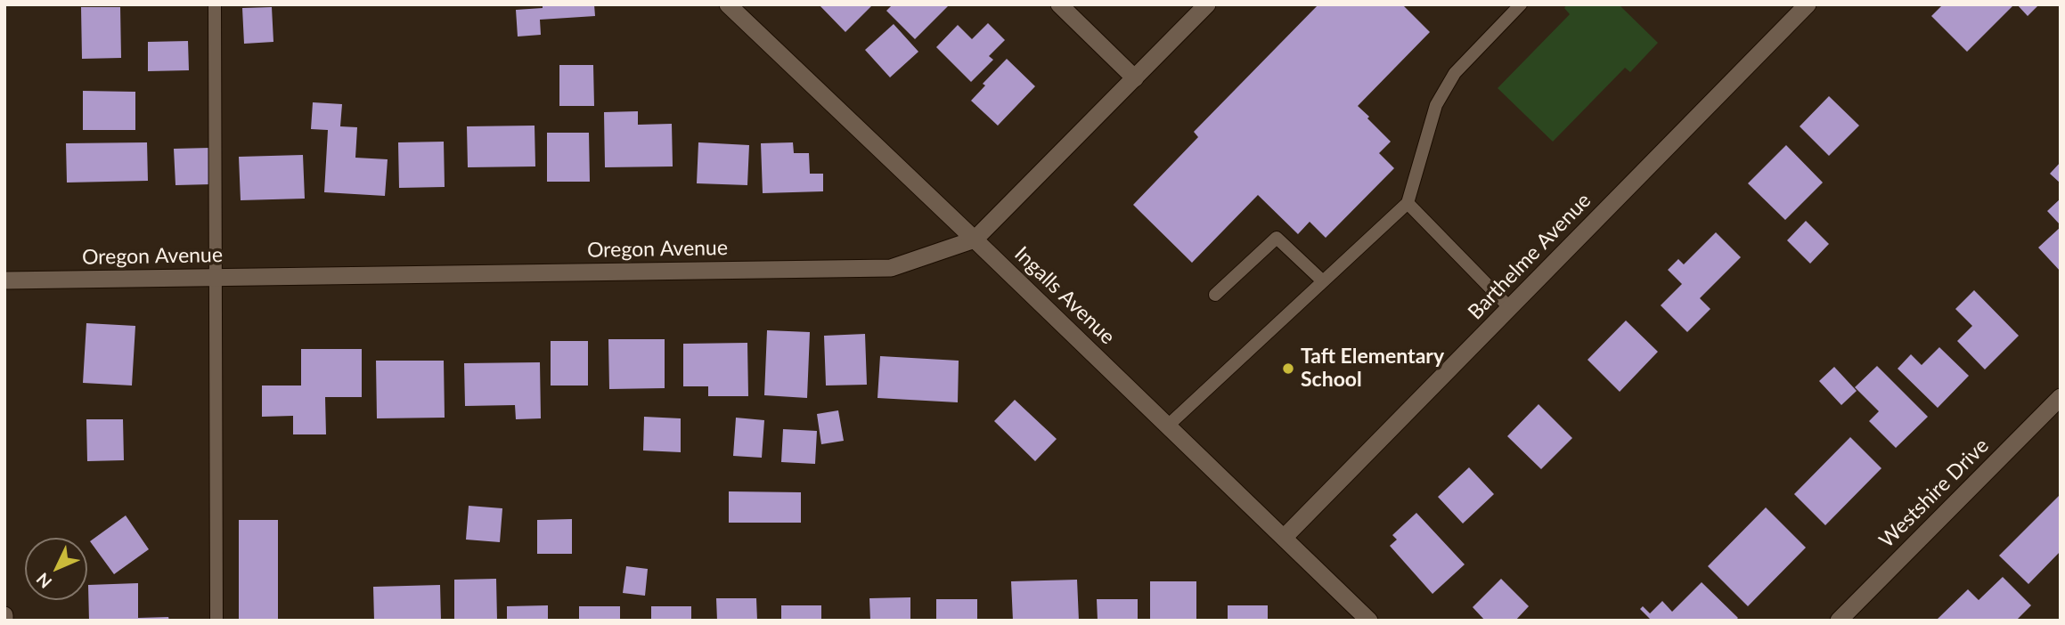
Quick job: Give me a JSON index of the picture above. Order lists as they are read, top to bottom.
{
  "streets": {
    "street": [
      "Oregon Avenue",
      "Barthelme Avenue",
      "Ingalls Avenue",
      "Westshire Drive"
    ]
  },
  "crossings": [
    ["Oregon Avenue", "Ingalls Avenue"],
    ["Barthelme Avenue", "Ingalls Avenue"]
  ],
  "places": ["Taft Elementary School"],
  "north": "bottom left"
}
